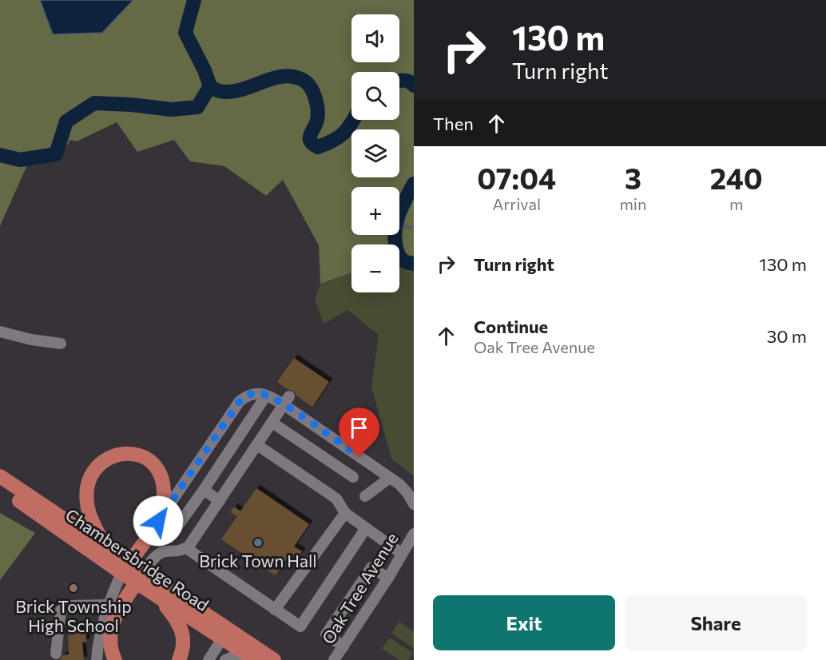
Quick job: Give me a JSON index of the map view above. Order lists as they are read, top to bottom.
{
  "streets": {
    "main road": ["Chambersbridge Road"],
    "lane": ["Oak Tree Avenue"]
  },
  "places": ["Brick Town Hall", "Brick Township High School"],
  "page": {
    "turn": ["130 m", "Turn right"],
    "map_buttons": ["+", "−"],
    "then": "Then",
    "eta": [
      "07:04",
      "Arrival",
      "3",
      "min",
      "240",
      "m"
    ],
    "list": [
      {
        "name": "Turn right",
        "value": "130 m"
      },
      {
        "name": "Continue",
        "note": "Oak Tree Avenue",
        "value": "30 m"
      }
    ],
    "buttons": ["Exit", "Share"]
  }
}
